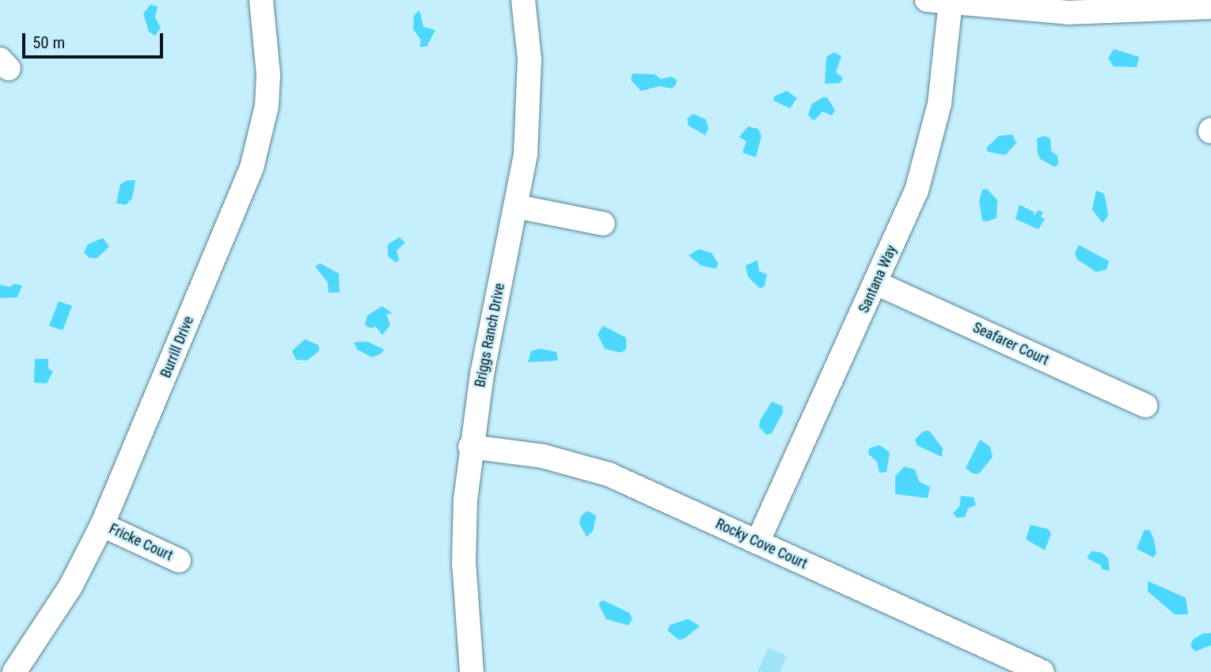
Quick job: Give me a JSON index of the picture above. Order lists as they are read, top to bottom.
{
  "streets": {
    "street": [
      "Santana Way",
      "Briggs Ranch Drive",
      "Seafarer Court",
      "Burrill Drive",
      "Fricke Court",
      "Rocky Cove Court"
    ]
  },
  "crossings": [
    ["Santana Way", "Seafarer Court"],
    ["Santana Way", "Rocky Cove Court"],
    ["Briggs Ranch Drive", "Rocky Cove Court"],
    ["Burrill Drive", "Fricke Court"]
  ],
  "scale_bar": "50 m"
}
